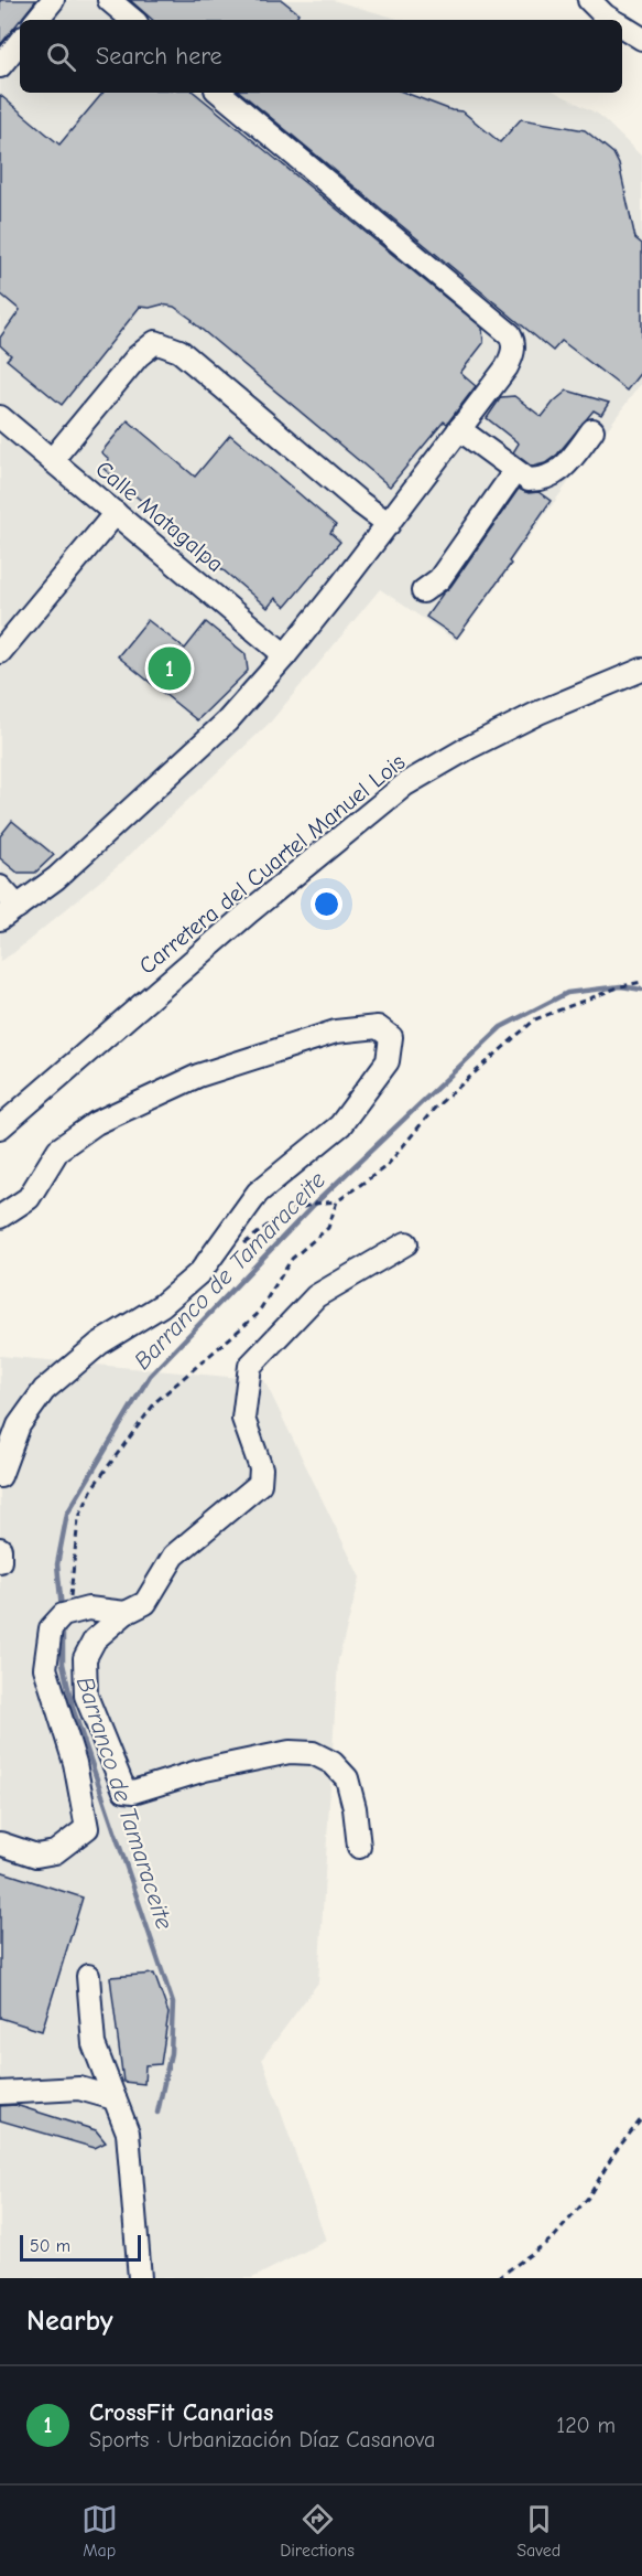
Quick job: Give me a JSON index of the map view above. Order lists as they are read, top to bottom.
{
  "streets": {
    "street": ["Calle Matagalpa", "Carretera del Cuartel Manuel Lois"]
  },
  "water": ["Barranco de Tamaraceite"],
  "scale_bar": "50 m",
  "page": {
    "search": "Search here",
    "pins": "1",
    "scale": "50 m",
    "heading": "Nearby",
    "list": [
      {
        "mark": "1",
        "name": "CrossFit Canarias",
        "note": "Sports · Urbanización Díaz Casanova",
        "value": "120 m"
      }
    ],
    "nav": ["Map", "Directions", "Saved"]
  }
}
